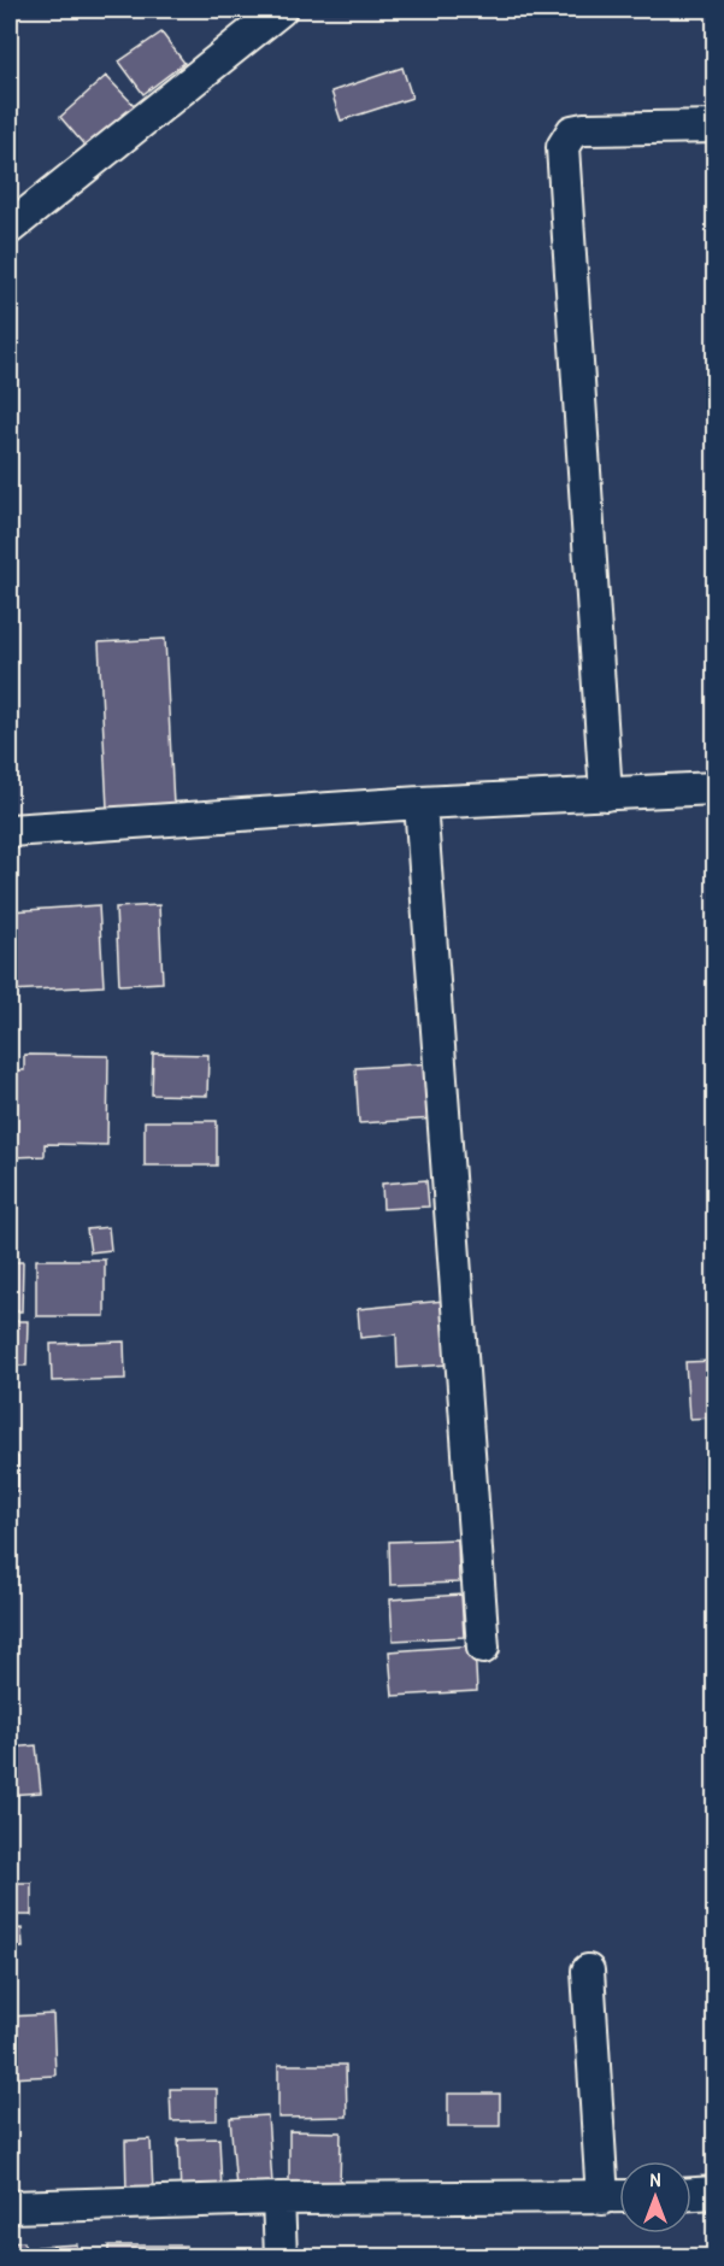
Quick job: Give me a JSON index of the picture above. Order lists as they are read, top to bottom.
{
  "north": "top"
}
